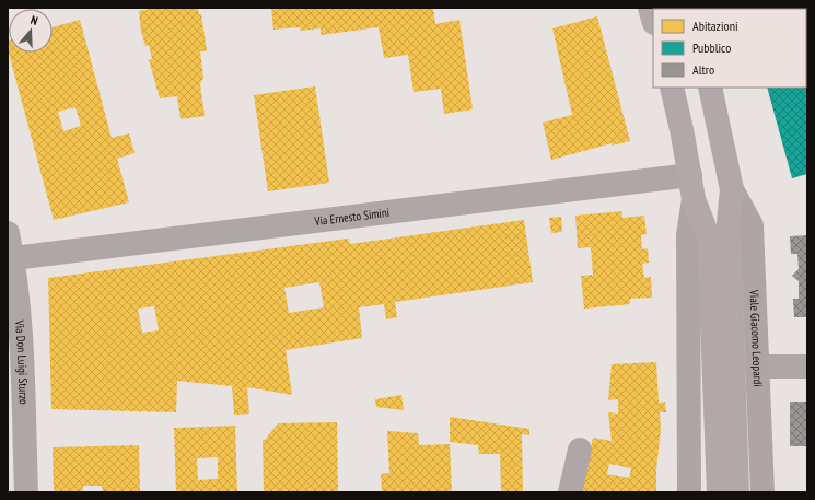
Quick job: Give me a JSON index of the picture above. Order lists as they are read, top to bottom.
{
  "streets": {
    "main road": ["Viale Giacomo Leopardi"],
    "street": ["Via Ernesto Simini", "Via Don Luigi Sturzo"]
  },
  "crossings": [
    ["Via Ernesto Simini", "Via Don Luigi Sturzo"]
  ],
  "legend": ["Abitazioni", "Pubblico", "Altro"],
  "north": "top"
}
